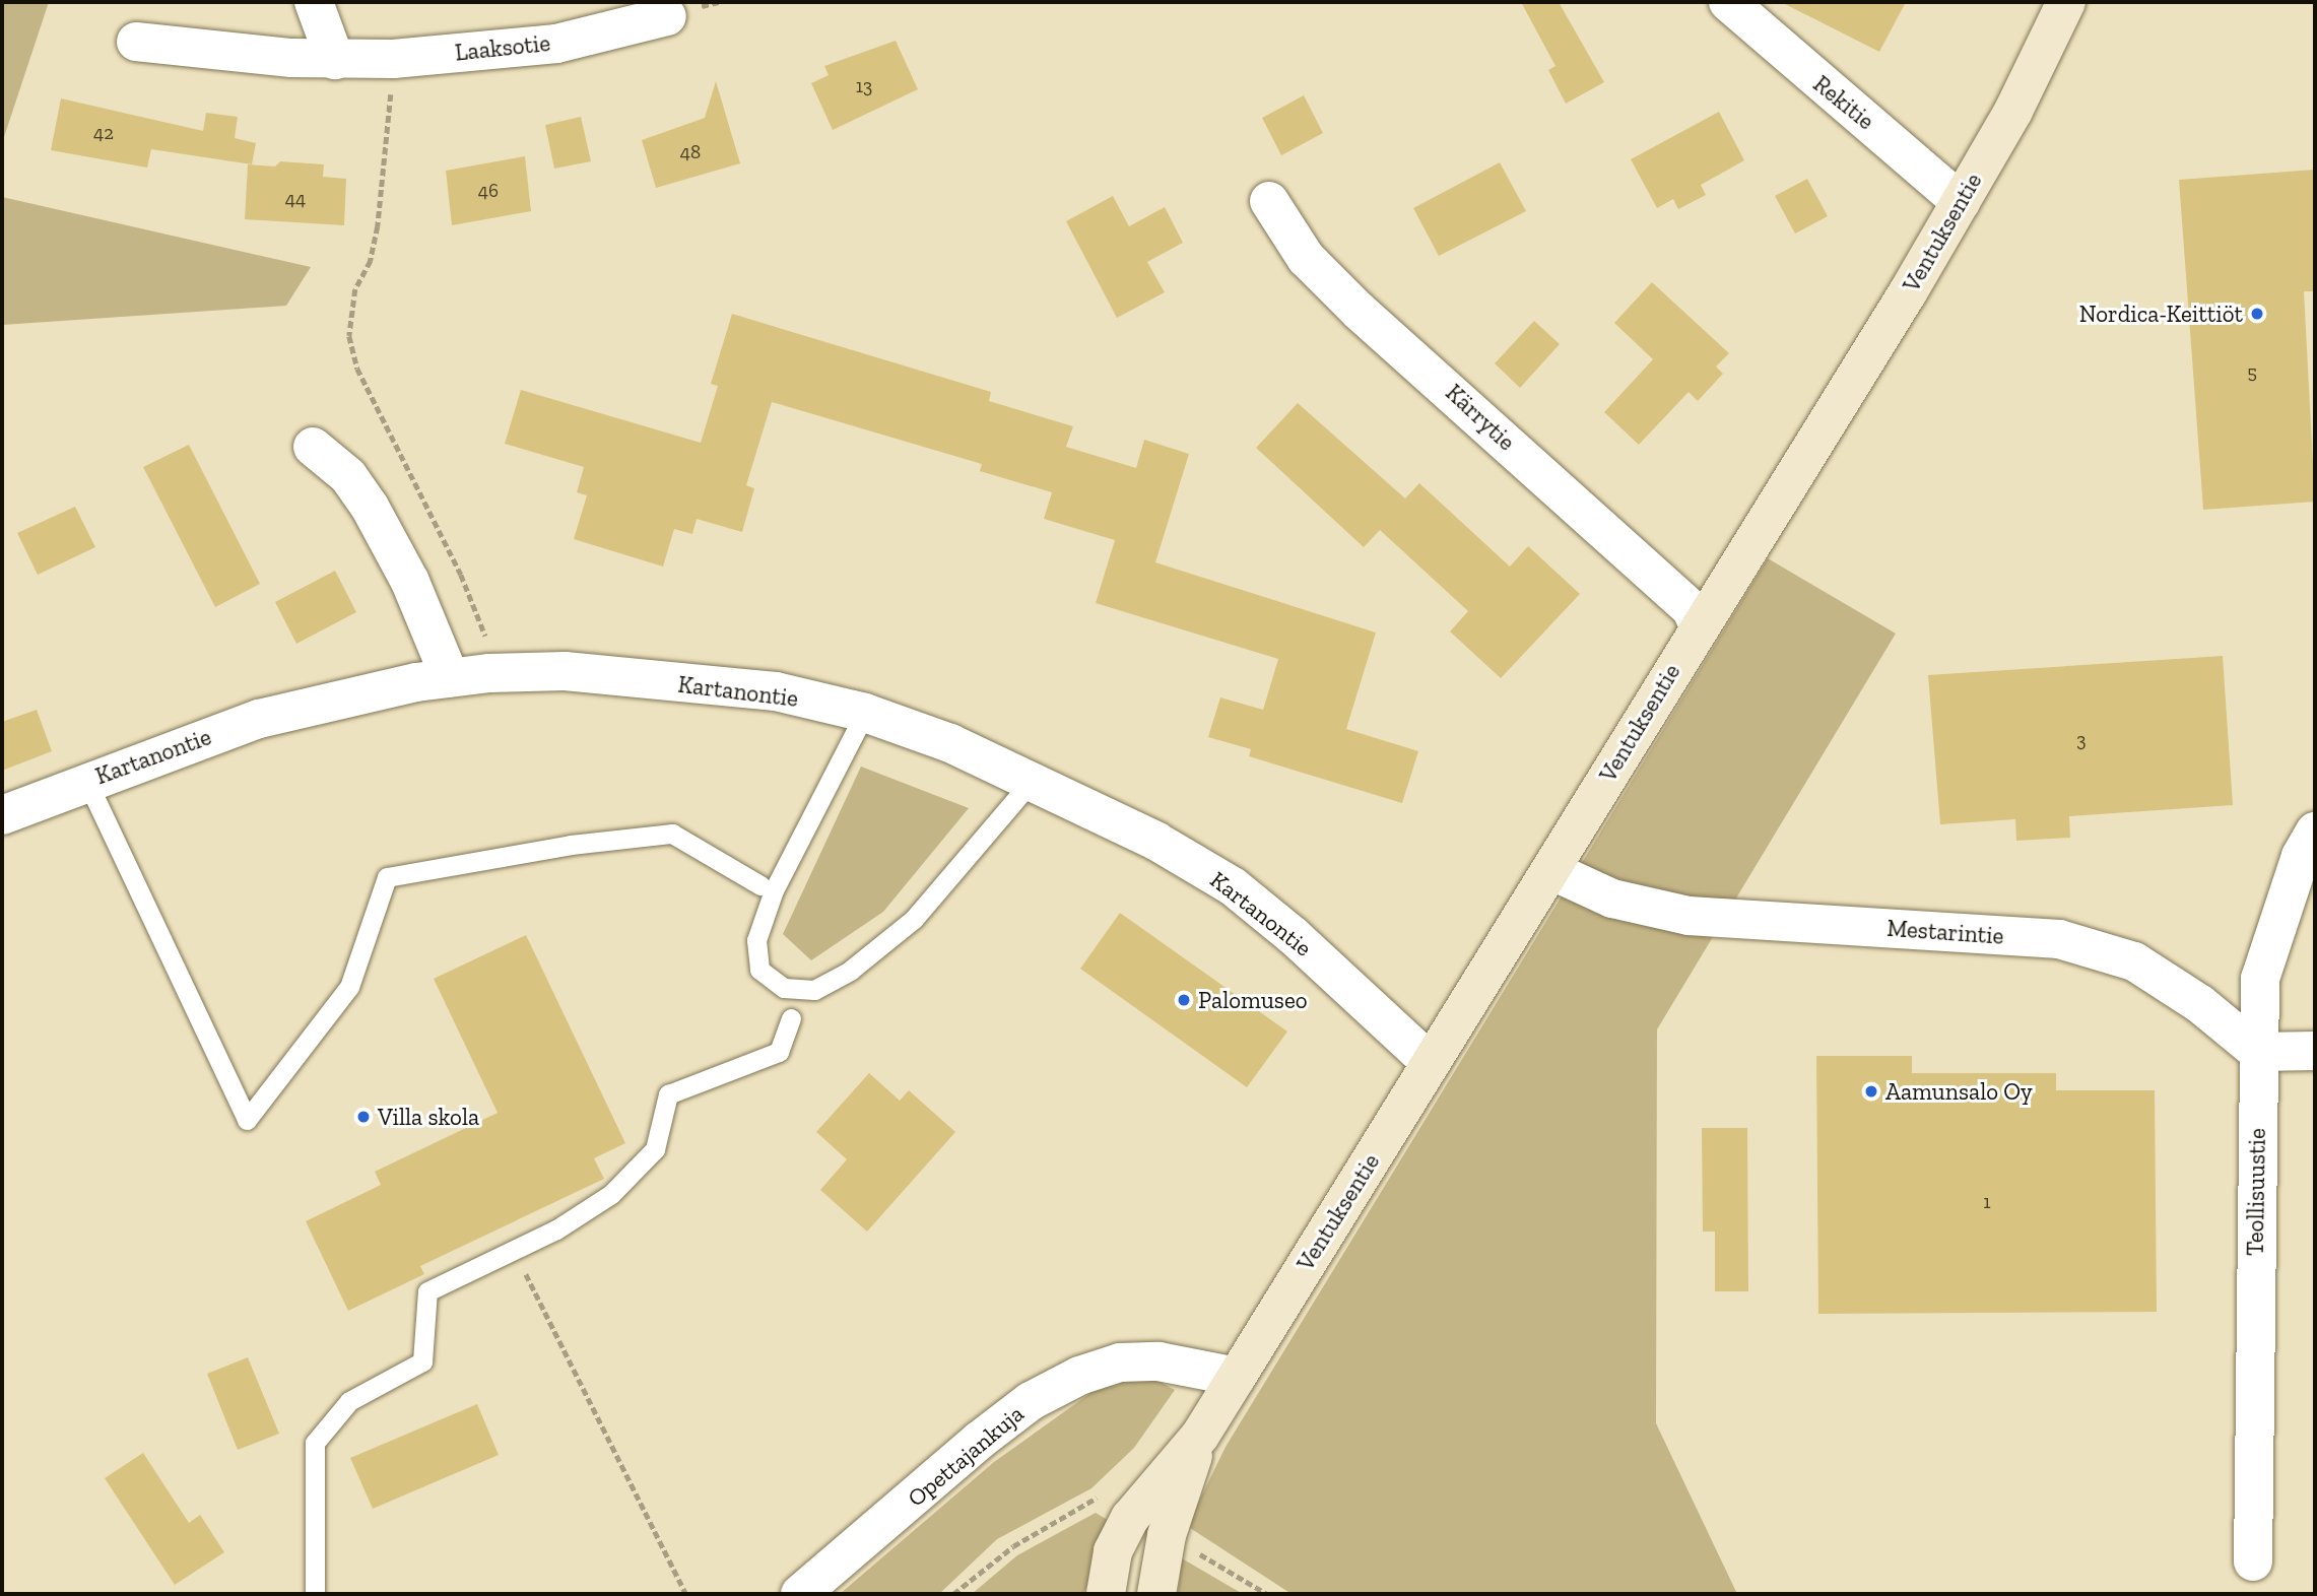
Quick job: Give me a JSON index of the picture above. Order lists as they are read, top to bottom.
{
  "streets": {
    "main road": ["Ventuksentie"],
    "street": [
      "Laaksotie",
      "Rekitie",
      "Kärrytie",
      "Kartanontie",
      "Mestarintie",
      "Teollisuustie",
      "Opettajankuja"
    ]
  },
  "crossings": [
    ["Rekitie", "Ventuksentie"],
    ["Ventuksentie", "Kärrytie"],
    ["Ventuksentie", "Kartanontie"],
    ["Ventuksentie", "Mestarintie"],
    ["Ventuksentie", "Opettajankuja"],
    ["Mestarintie", "Teollisuustie"]
  ],
  "places": [
    "Nordica-Keittiöt",
    "Palomuseo",
    "Aamunsalo Oy",
    "Villa skola"
  ],
  "house_numbers": [
    "13",
    "42",
    "48",
    "46",
    "44",
    "5",
    "3",
    "1"
  ]
}
